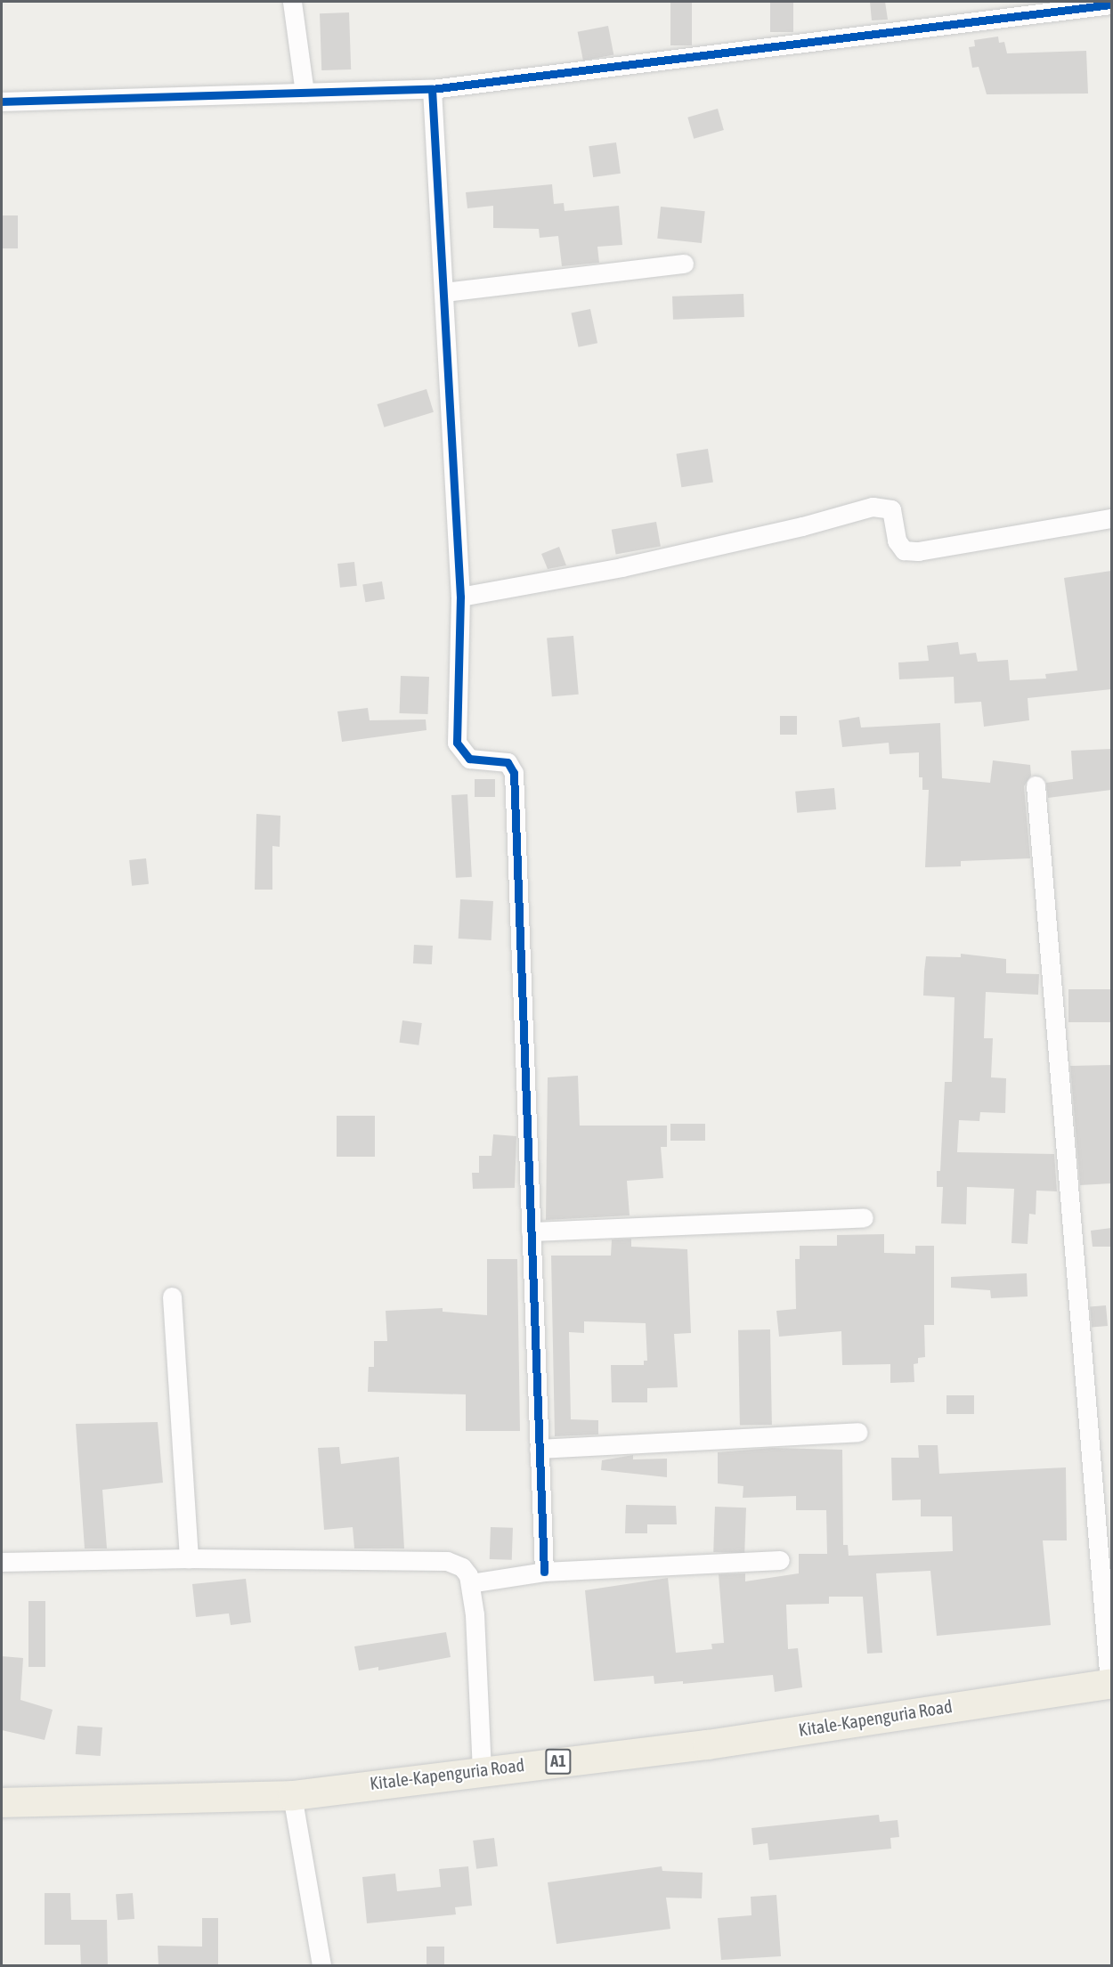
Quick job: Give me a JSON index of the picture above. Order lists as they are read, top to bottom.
{
  "streets": {
    "highway": ["Kitale-Kapenguria Road", "A1"]
  }
}
